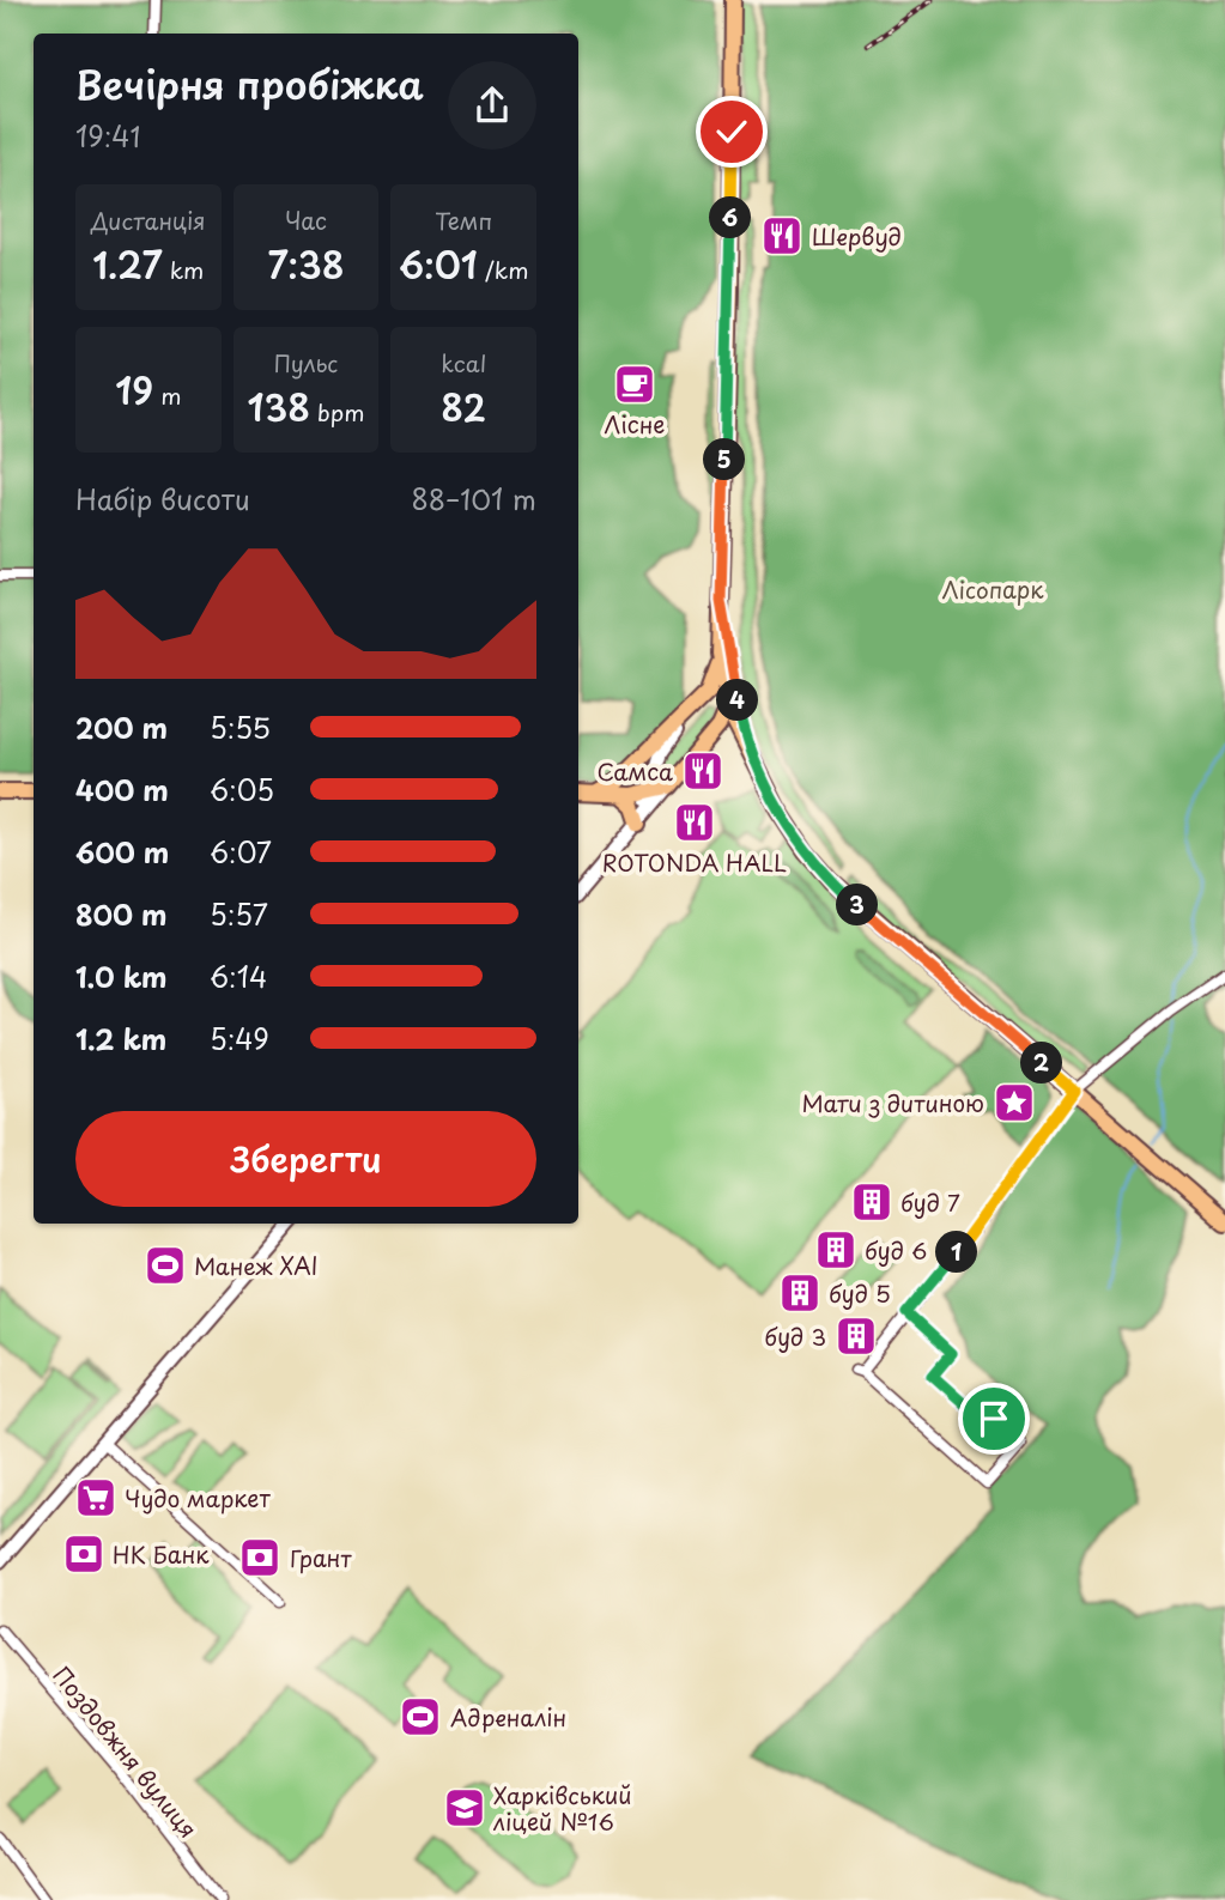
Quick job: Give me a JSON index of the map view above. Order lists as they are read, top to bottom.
{
  "streets": {
    "street": ["Поздовжня вулиця"]
  },
  "parks": ["Лісопарк"],
  "places": {
    "restaurant": ["Шервуд", "Самса", "ROTONDA HALL"],
    "cafe": ["Лісне"],
    "place": ["Мати з дитиною"],
    "building": [
      "буд 7",
      "буд 6",
      "буд 5",
      "буд 3"
    ],
    "sports": ["Манеж ХАІ", "Адреналін"],
    "supermarket": ["Чудо маркет"],
    "bank": ["НК Банк", "Грант"],
    "school or university": ["Харківський ліцей №16"]
  },
  "page": {
    "heading": ["Вечірня пробіжка", "19:41"],
    "stats": [
      ["Дистанція", "1.27 km"],
      ["Час", "7:38"],
      ["Темп", "6:01 /km"],
      ["19 m"],
      ["Пульс", "138 bpm"],
      ["kcal", "82"]
    ],
    "pins": [
      "6",
      "5",
      "4",
      "3",
      "2",
      "1"
    ],
    "chart": ["Набір висоти", "88–101 m"],
    "list": [
      {
        "name": "200 m",
        "note": "5:55"
      },
      {
        "name": "400 m",
        "note": "6:05"
      },
      {
        "name": "600 m",
        "note": "6:07"
      },
      {
        "name": "800 m",
        "note": "5:57"
      },
      {
        "name": "1.0 km",
        "note": "6:14"
      },
      {
        "name": "1.2 km",
        "note": "5:49"
      }
    ],
    "buttons": "Зберегти"
  }
}
